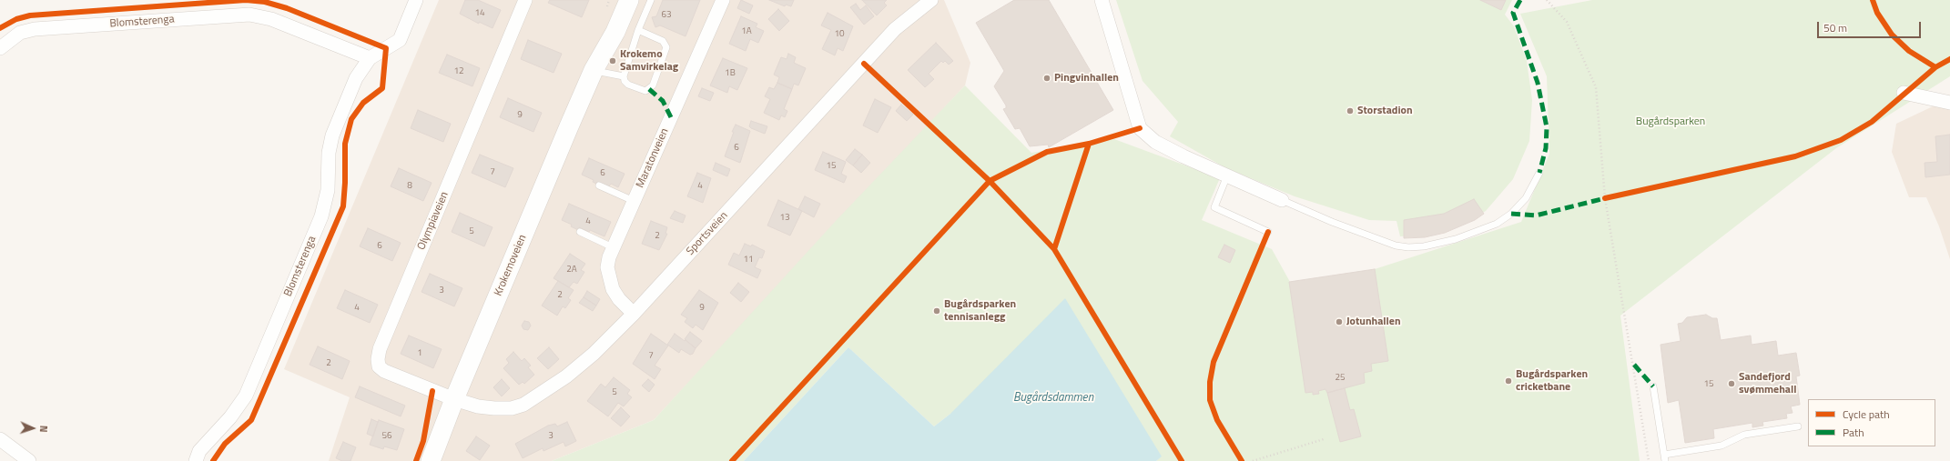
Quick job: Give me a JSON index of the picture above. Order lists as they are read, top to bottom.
{
  "streets": {
    "main road": ["Krokemoveien"],
    "street": [
      "Blomsterenga",
      "Maratonveien",
      "Olympiaveien",
      "Sportsveien"
    ]
  },
  "crossings": [
    ["Maratonveien", "Sportsveien"],
    ["Olympiaveien", "Sportsveien"],
    ["Olympiaveien", "Krokemoveien"],
    ["Sportsveien", "Krokemoveien"]
  ],
  "water": ["Bugårdsdammen"],
  "parks": ["Bugårdsparken"],
  "places": [
    "Krokemo Samvirkelag",
    "Pingvinhallen",
    "Storstadion",
    "Bugårdsparken tennisanlegg",
    "Jotunhallen",
    "Bugårdsparken cricketbane",
    "Sandefjord svømmehall"
  ],
  "house_numbers": [
    "14",
    "63",
    "1A",
    "10",
    "12",
    "1B",
    "9",
    "6",
    "15",
    "7",
    "6",
    "8",
    "4",
    "13",
    "4",
    "5",
    "2",
    "6",
    "11",
    "2A",
    "3",
    "2",
    "4",
    "9",
    "1",
    "7",
    "2",
    "25",
    "15",
    "5",
    "56",
    "3"
  ],
  "legend": ["Cycle path", "Path"],
  "scale_bar": "50 m",
  "north": "right"
}
